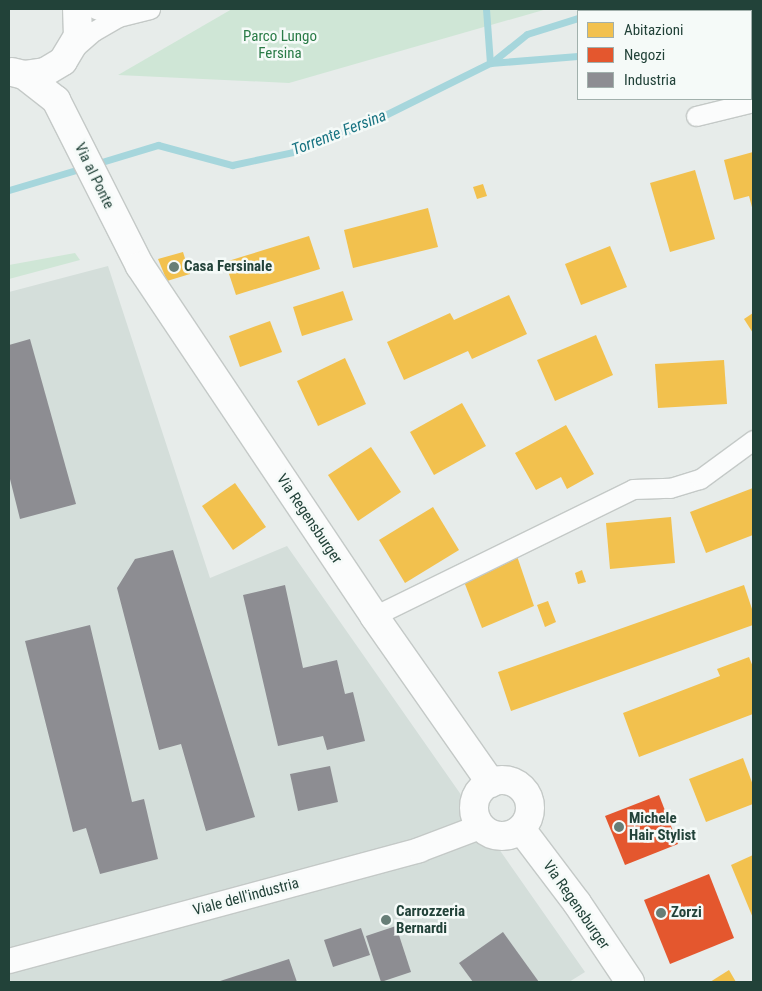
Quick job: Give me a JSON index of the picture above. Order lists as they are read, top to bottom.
{
  "streets": {
    "main road": ["Via al Ponte", "Via Regensburger"],
    "street": ["Viale dell'industria"]
  },
  "crossings": [
    ["Via al Ponte", "Via Regensburger"],
    ["Via Regensburger", "Viale dell'industria"]
  ],
  "water": ["Torrente Fersina"],
  "parks": ["Parco Lungo Fersina"],
  "places": [
    "Casa Fersinale",
    "Michele Hair Stylist",
    "Zorzi",
    "Carrozzeria Bernardi"
  ],
  "legend": ["Abitazioni", "Negozi", "Industria"]
}
